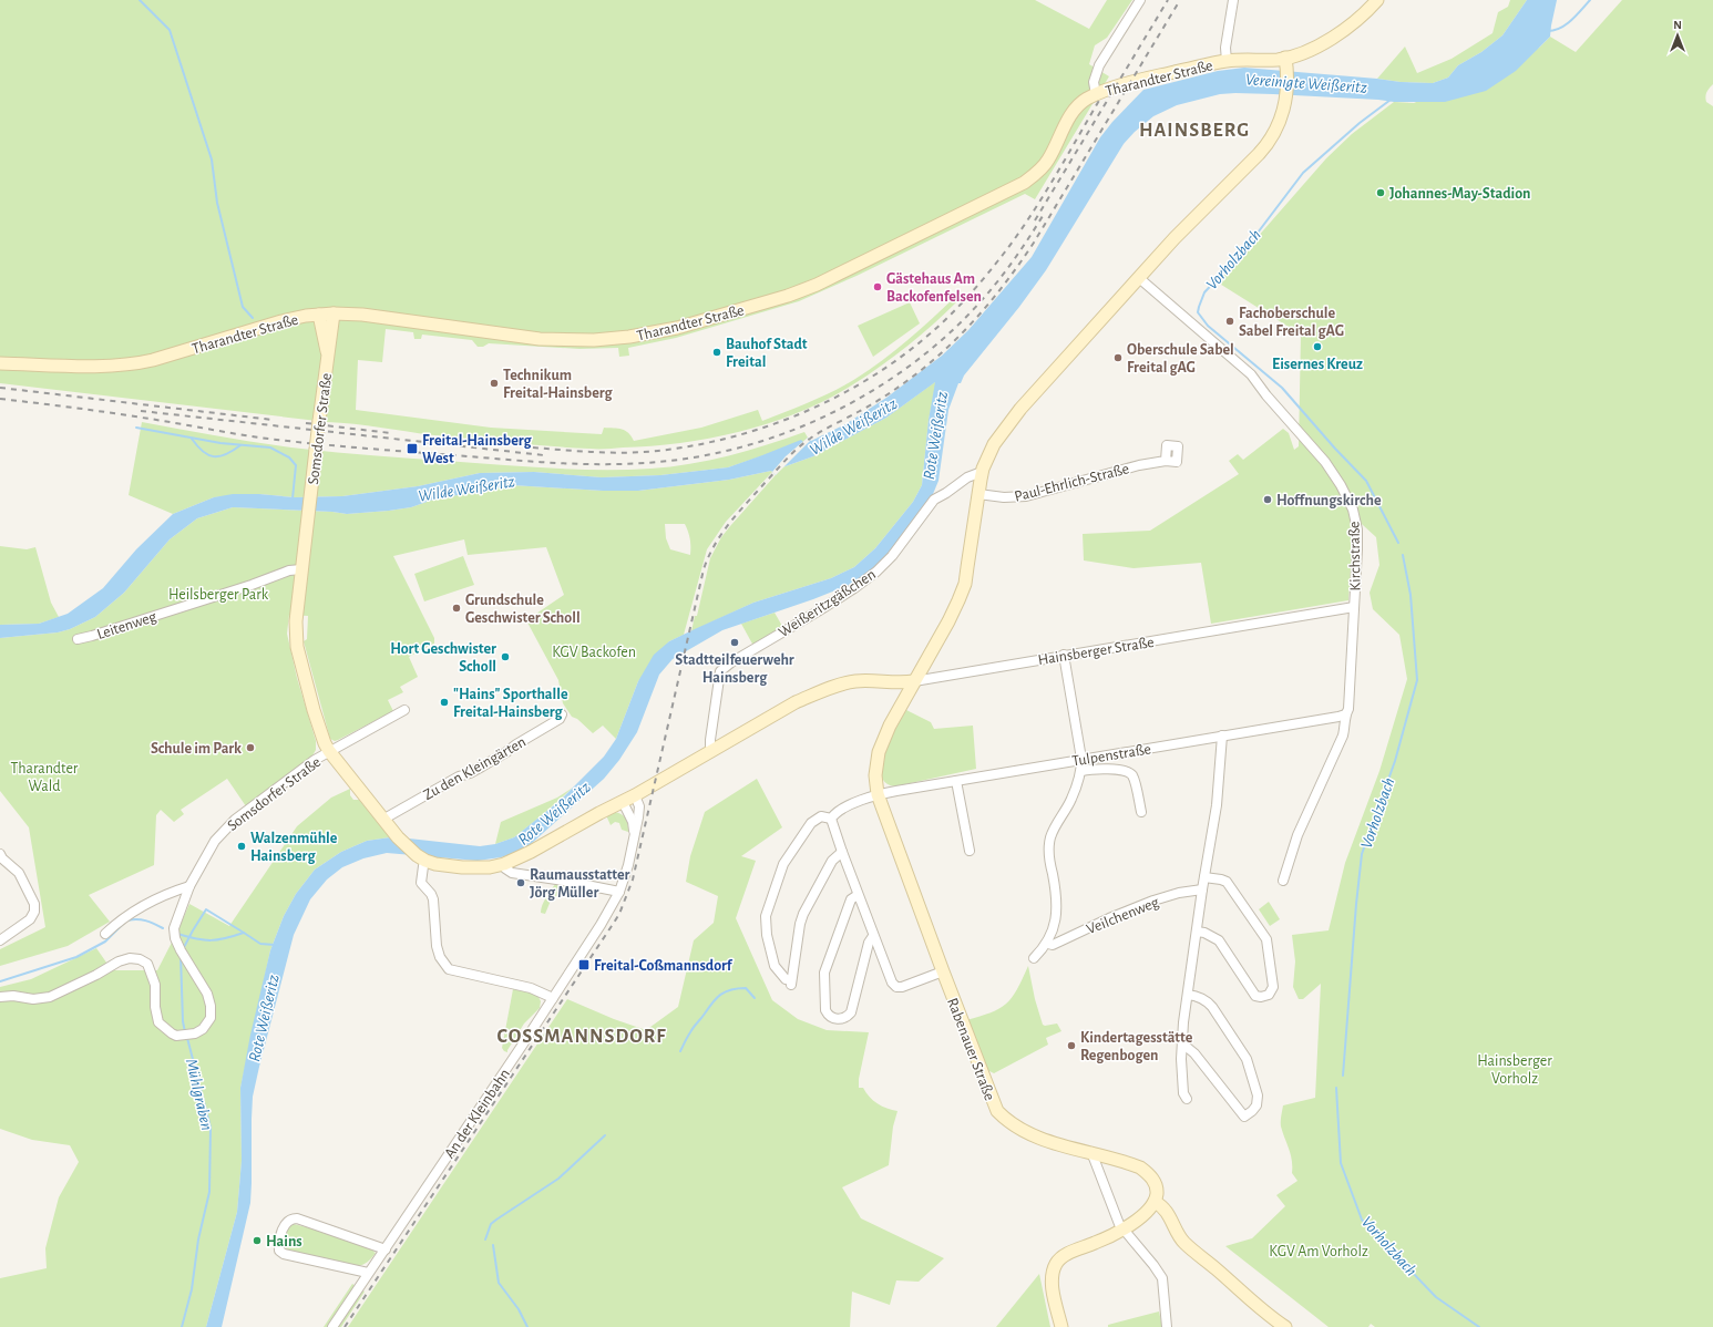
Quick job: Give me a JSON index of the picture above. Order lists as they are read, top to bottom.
{
  "streets": {
    "main road": [
      "Tharandter Straße",
      "Somsdorfer Straße",
      "Hainsberger Straße",
      "Rabenauer Straße"
    ],
    "street": [
      "Paul-Ehrlich-Straße",
      "Kirchstraße",
      "Weißeritzgäßchen",
      "Leitenweg",
      "Tulpenstraße",
      "Zu den Kleingärten",
      "Veilchenweg",
      "An der Kleinbahn"
    ]
  },
  "crossings": [
    ["Tharandter Straße", "Somsdorfer Straße"],
    ["Tharandter Straße", "Rabenauer Straße"],
    ["Somsdorfer Straße", "Leitenweg"],
    ["Paul-Ehrlich-Straße", "Rabenauer Straße"],
    ["Kirchstraße", "Hainsberger Straße"],
    ["Kirchstraße", "Tulpenstraße"],
    ["Kirchstraße", "Rabenauer Straße"],
    ["Weißeritzgäßchen", "Hainsberger Straße"],
    ["Weißeritzgäßchen", "Rabenauer Straße"],
    ["Hainsberger Straße", "Rabenauer Straße"],
    ["Hainsberger Straße", "An der Kleinbahn"],
    ["Tulpenstraße", "Rabenauer Straße"]
  ],
  "districts": ["HAINSBERG", "COSSMANNSDORF"],
  "water": [
    "Vereinigte Weißeritz",
    "Vorholzbach",
    "Wilde Weißeritz",
    "Rote Weißeritz",
    "Mühlgraben"
  ],
  "parks": [
    "Heilsberger Park",
    "KGV Backofen",
    "Tharandter Wald",
    "Hainsberger Vorholz",
    "KGV Am Vorholz"
  ],
  "places": {
    "other": [
      "Johannes-May-Stadion",
      "Gästehaus Am Backofenfelsen",
      "Fachoberschule Sabel Freital gAG",
      "Eisernes Kreuz",
      "Bauhof Stadt Freital",
      "Oberschule Sabel Freital gAG",
      "Technikum Freital-Hainsberg",
      "Hoffnungskirche",
      "Grundschule Geschwister Scholl",
      "Stadtteilfeuerwehr Hainsberg",
      "Hort Geschwister Scholl",
      "\"Hains\" Sporthalle Freital-Hainsberg",
      "Schule im Park",
      "Walzenmühle Hainsberg",
      "Raumausstatter Jörg Müller",
      "Kindertagesstätte Regenbogen",
      "Hains"
    ],
    "transit": ["Freital-Hainsberg West", "Freital-Coßmannsdorf"]
  },
  "north": "top"
}
